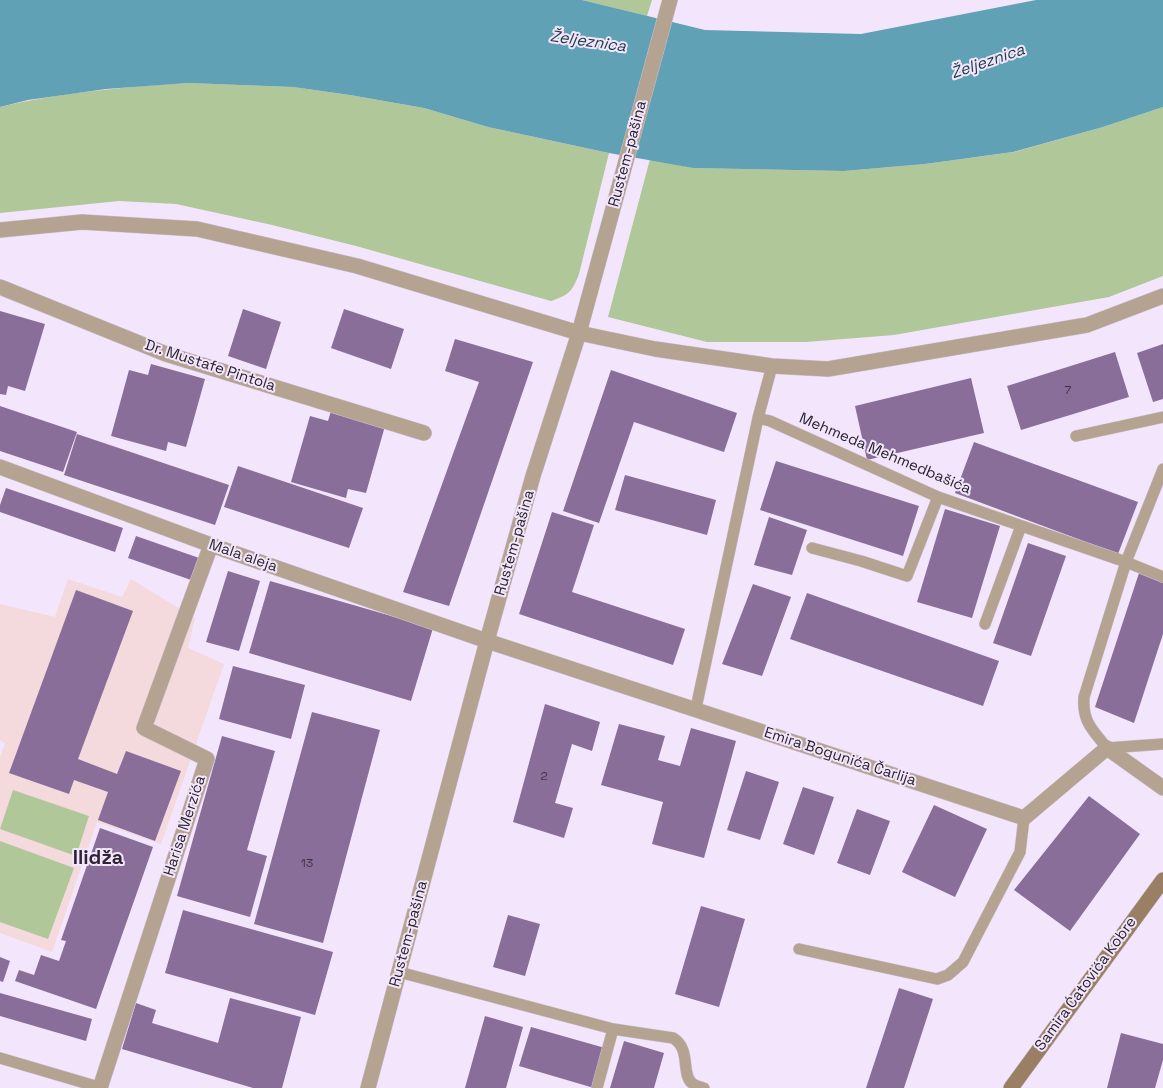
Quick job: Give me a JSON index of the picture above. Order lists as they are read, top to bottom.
{
  "streets": {
    "main road": ["Samira Ćatovića Kobre"],
    "street": [
      "Rustem-pašina",
      "Dr. Mustafe Pintola",
      "Mala aleja",
      "Emira Bogunića Čarlija",
      "Harisa Merzića"
    ],
    "lane": ["Mehmeda Mehmedbašića"]
  },
  "crossings": [
    ["Rustem-pašina", "Mala aleja"],
    ["Rustem-pašina", "Emira Bogunića Čarlija"],
    ["Mala aleja", "Emira Bogunića Čarlija"],
    ["Mala aleja", "Harisa Merzića"]
  ],
  "districts": ["Ilidža"],
  "water": ["Željeznica"],
  "house_numbers": ["7", "2", "13"]
}
